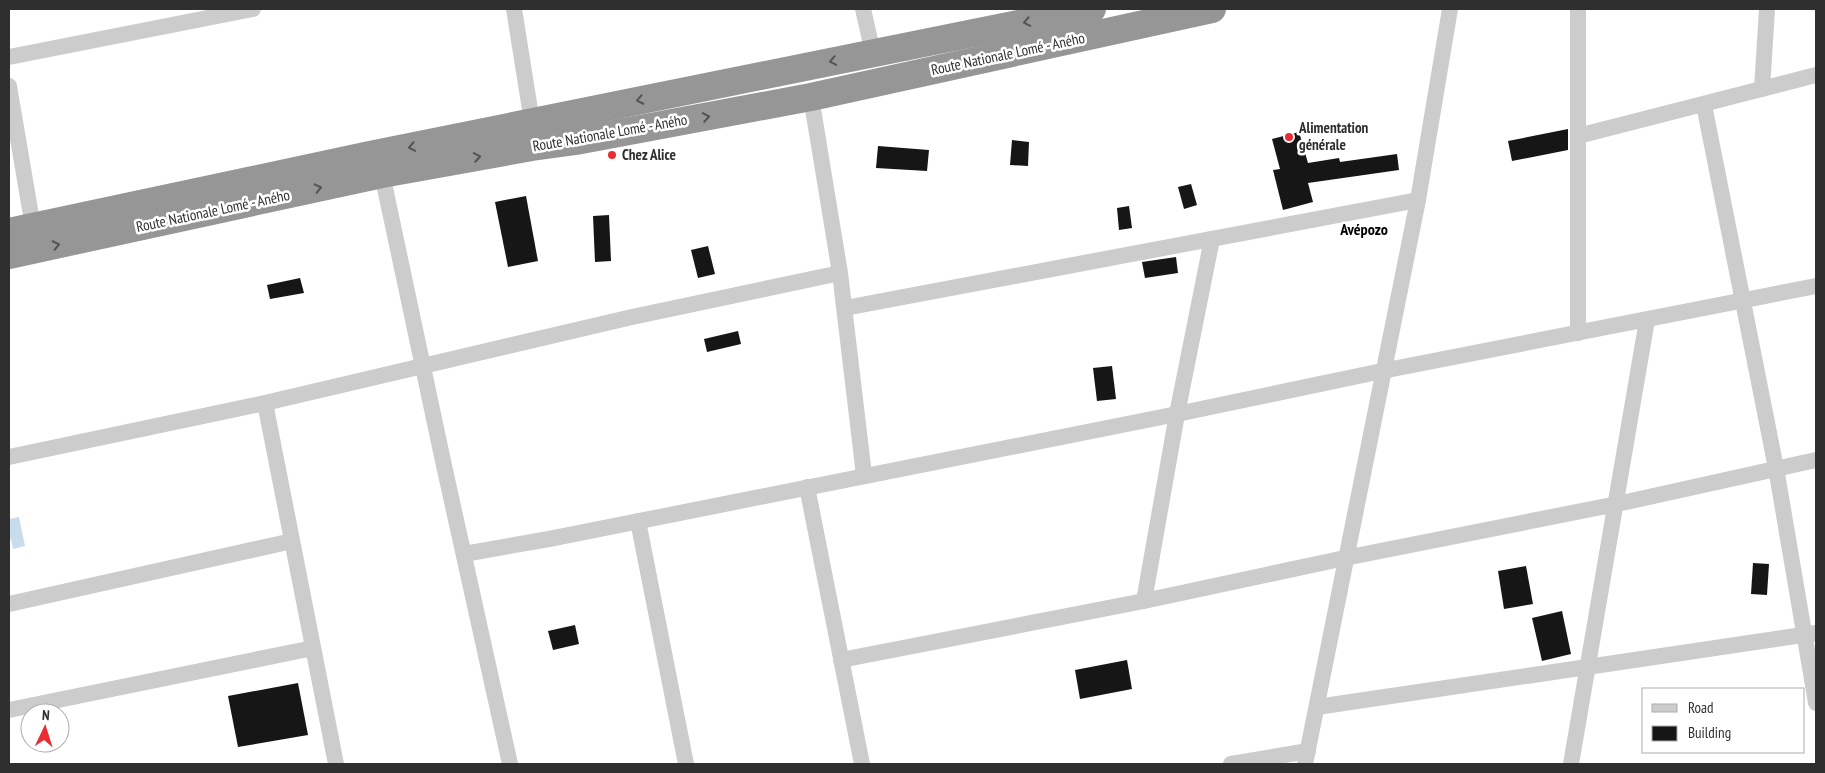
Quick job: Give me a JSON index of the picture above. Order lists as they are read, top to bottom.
{
  "streets": {
    "highway": ["Route Nationale Lomé - Aného"]
  },
  "districts": ["Avépozo"],
  "places": ["Alimentation générale", "Chez Alice"],
  "legend": ["Road", "Building"],
  "north": "top"
}
